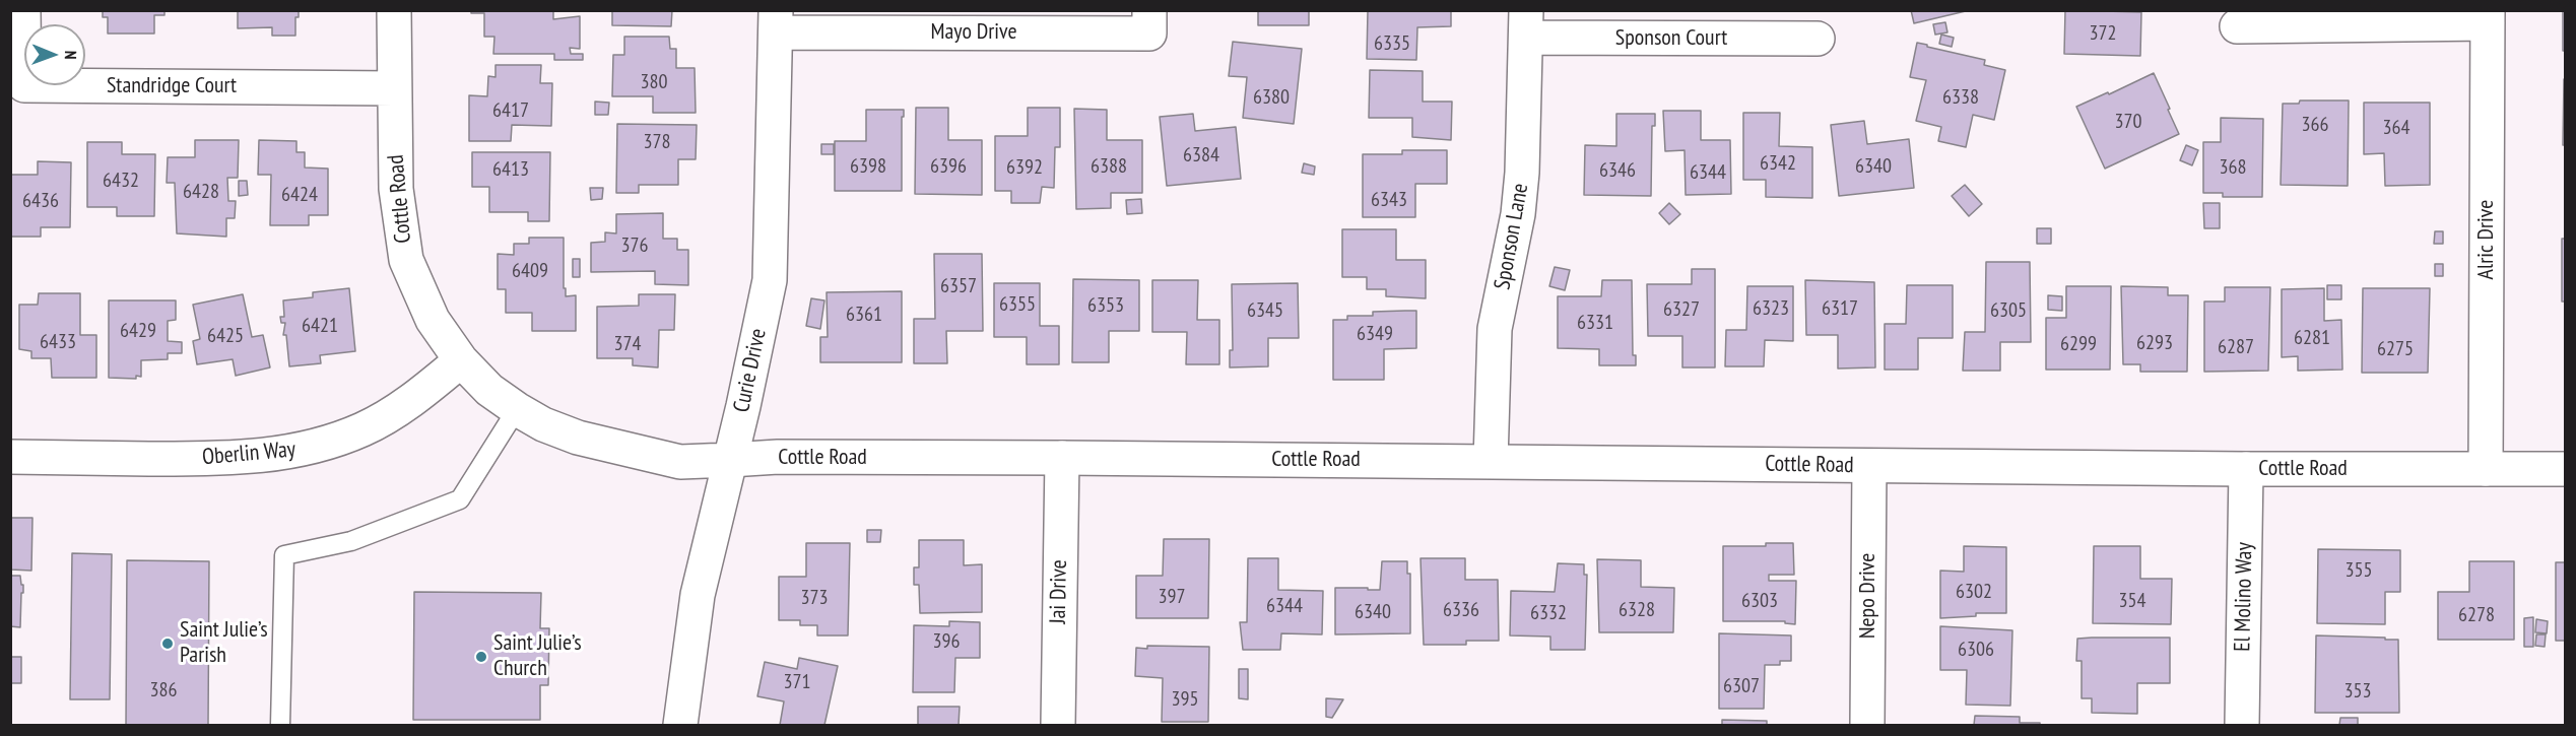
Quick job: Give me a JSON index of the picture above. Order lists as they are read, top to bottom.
{
  "streets": {
    "street": [
      "Mayo Drive",
      "Sponson Court",
      "Standridge Court",
      "Cottle Road",
      "Sponson Lane",
      "Alric Drive",
      "Curie Drive",
      "Oberlin Way",
      "Jai Drive",
      "Nepo Drive",
      "El Molino Way"
    ]
  },
  "crossings": [
    ["Mayo Drive", "Curie Drive"],
    ["Sponson Court", "Sponson Lane"],
    ["Standridge Court", "Cottle Road"],
    ["Cottle Road", "Sponson Lane"],
    ["Cottle Road", "Alric Drive"],
    ["Cottle Road", "Curie Drive"],
    ["Cottle Road", "Oberlin Way"],
    ["Cottle Road", "Jai Drive"],
    ["Cottle Road", "Nepo Drive"],
    ["Cottle Road", "El Molino Way"]
  ],
  "places": ["Saint Julie’s Parish", "Saint Julie’s Church"],
  "house_numbers": [
    "372",
    "6335",
    "380",
    "6380",
    "6338",
    "6417",
    "370",
    "366",
    "364",
    "378",
    "6384",
    "6342",
    "6398",
    "6396",
    "6388",
    "6340",
    "6392",
    "368",
    "6413",
    "6346",
    "6344",
    "6432",
    "6428",
    "6424",
    "6343",
    "6436",
    "376",
    "6409",
    "6357",
    "6355",
    "6353",
    "6323",
    "6317",
    "6327",
    "6345",
    "6305",
    "6361",
    "6331",
    "6421",
    "6429",
    "6349",
    "6425",
    "6281",
    "6433",
    "6293",
    "374",
    "6299",
    "6287",
    "6275",
    "355",
    "6302",
    "397",
    "373",
    "6303",
    "354",
    "6344",
    "6336",
    "6328",
    "6340",
    "6332",
    "6278",
    "396",
    "6306",
    "371",
    "6307",
    "386",
    "353",
    "395"
  ],
  "north": "right"
}
